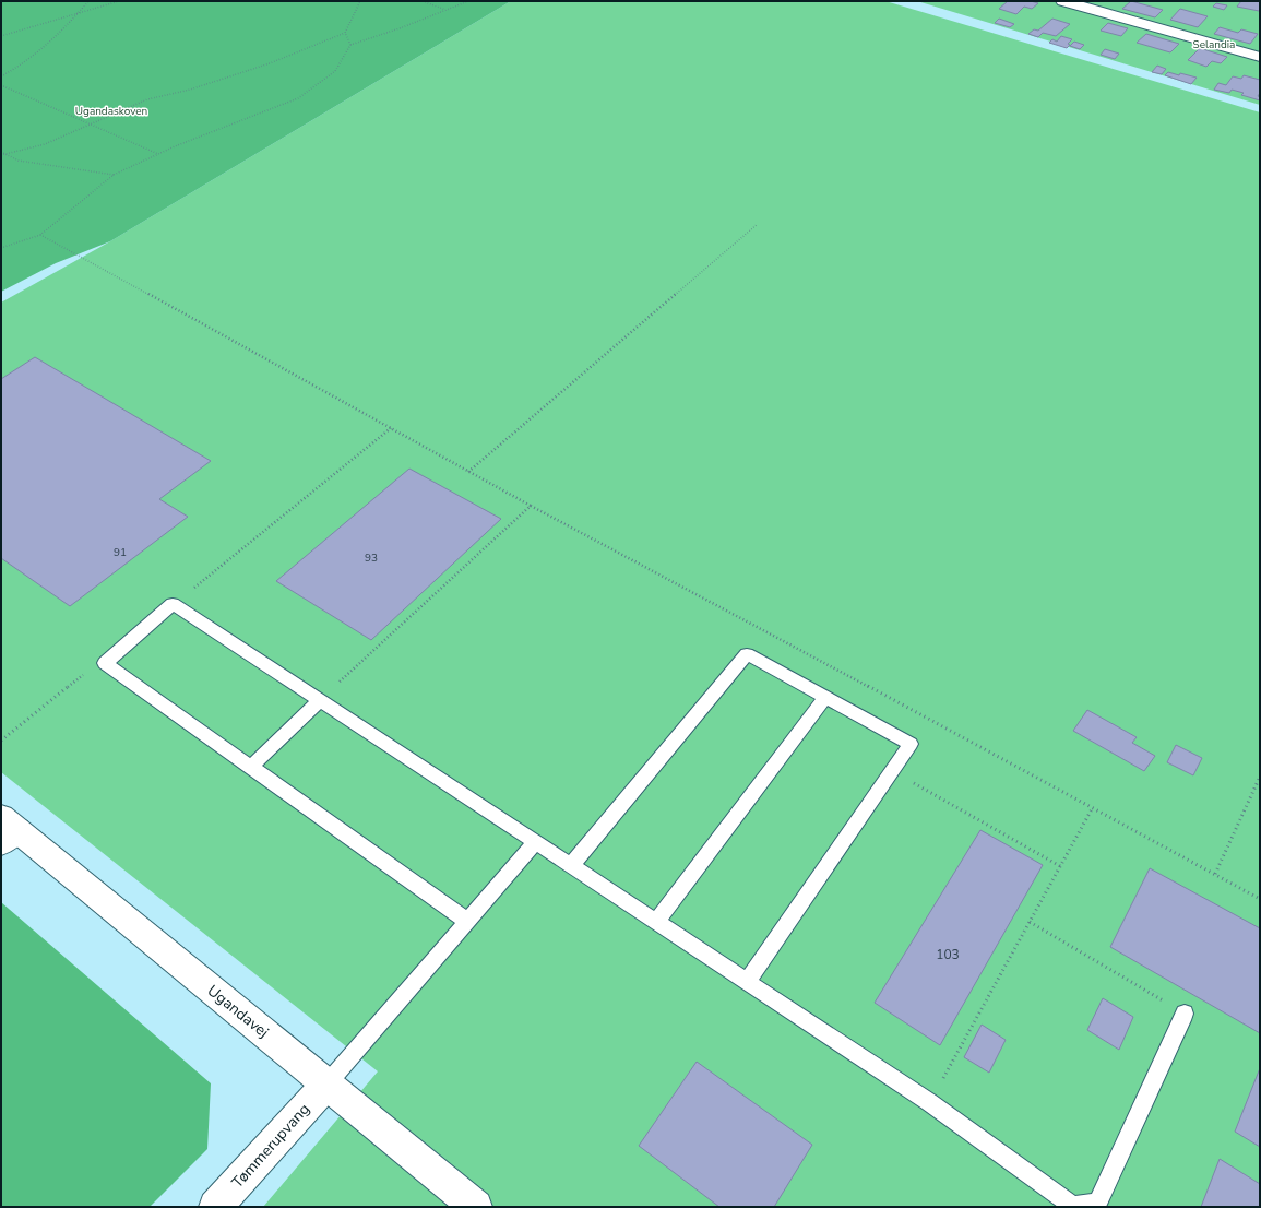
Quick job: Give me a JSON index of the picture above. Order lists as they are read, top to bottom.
{
  "streets": {
    "street": ["Ugandavej", "Tømmerupvang"]
  },
  "crossings": [
    ["Ugandavej", "Tømmerupvang"]
  ],
  "parks": ["Selandia", "Ugandaskoven"],
  "house_numbers": ["91", "93", "103"]
}
